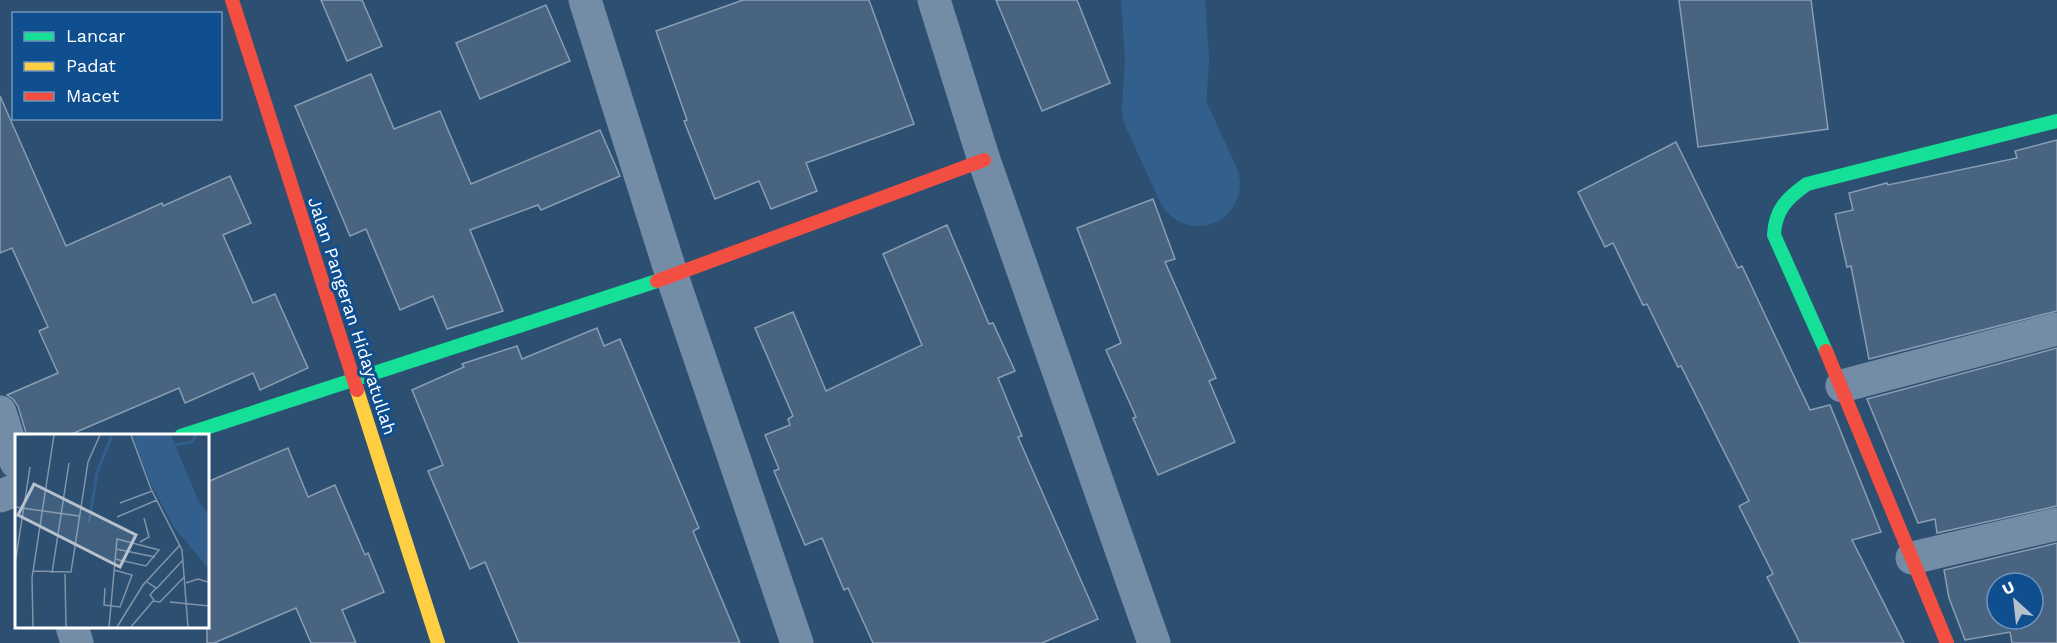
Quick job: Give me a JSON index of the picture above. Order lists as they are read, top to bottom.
{
  "streets": {
    "street": ["Jalan Pangeran Hidayatullah"]
  },
  "legend": ["Lancar", "Padat", "Macet"],
  "north": "top left"
}
